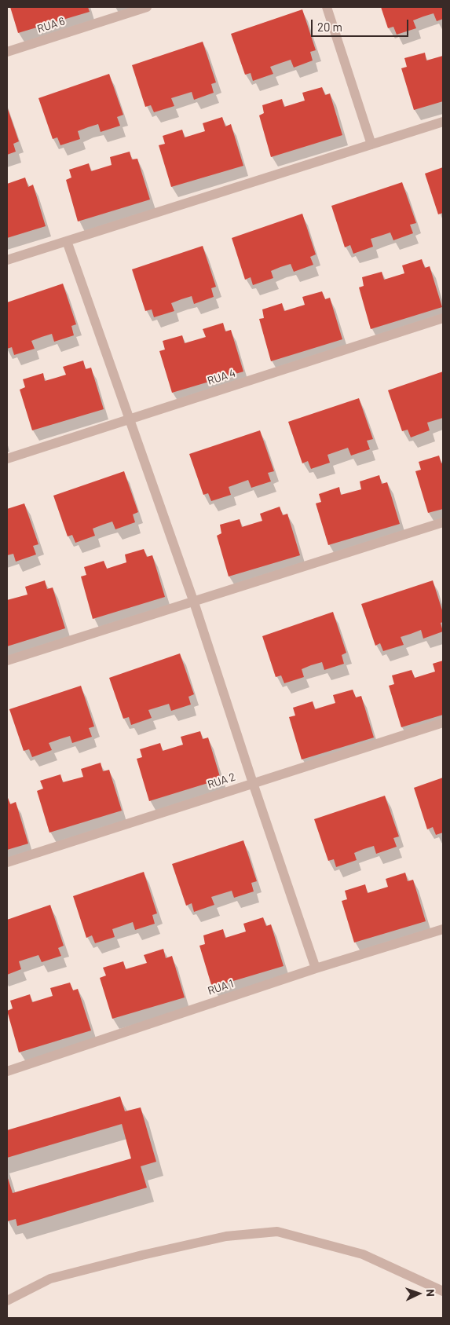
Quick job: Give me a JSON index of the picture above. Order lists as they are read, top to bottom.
{
  "streets": {
    "street": [
      "RUA 6",
      "RUA 4",
      "RUA 2",
      "RUA 1"
    ]
  },
  "scale_bar": "20 m",
  "north": "right"
}
